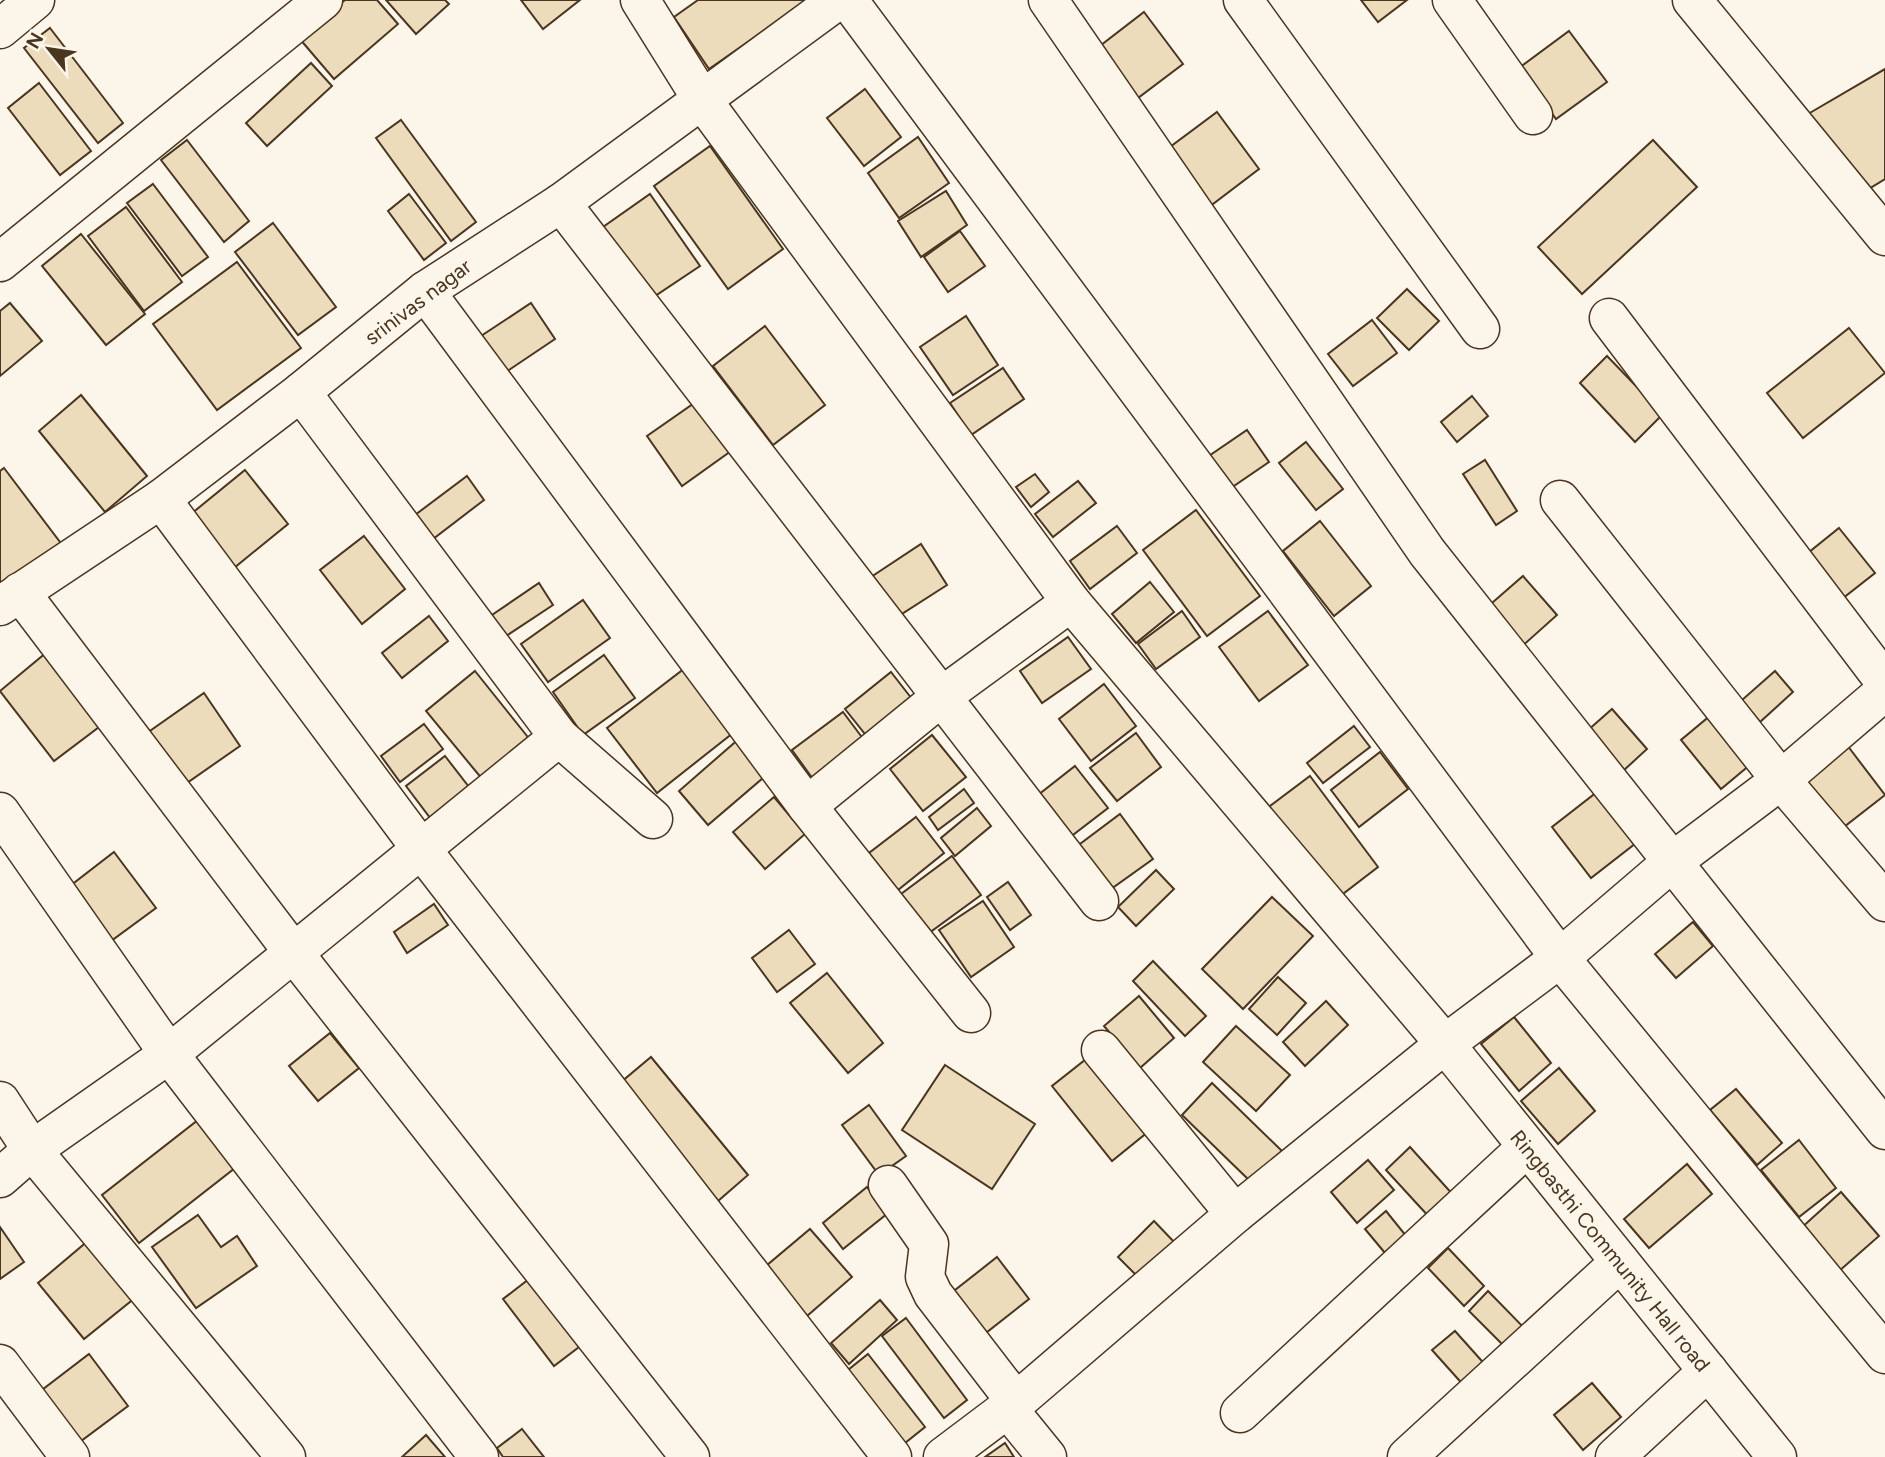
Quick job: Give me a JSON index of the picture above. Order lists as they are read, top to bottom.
{
  "streets": {
    "street": ["srinivas nagar", "Ringbasthi Community Hall road"]
  },
  "crossings": [
    ["srinivas nagar", "Ringbasthi Community Hall road"]
  ],
  "north": "top left"
}
